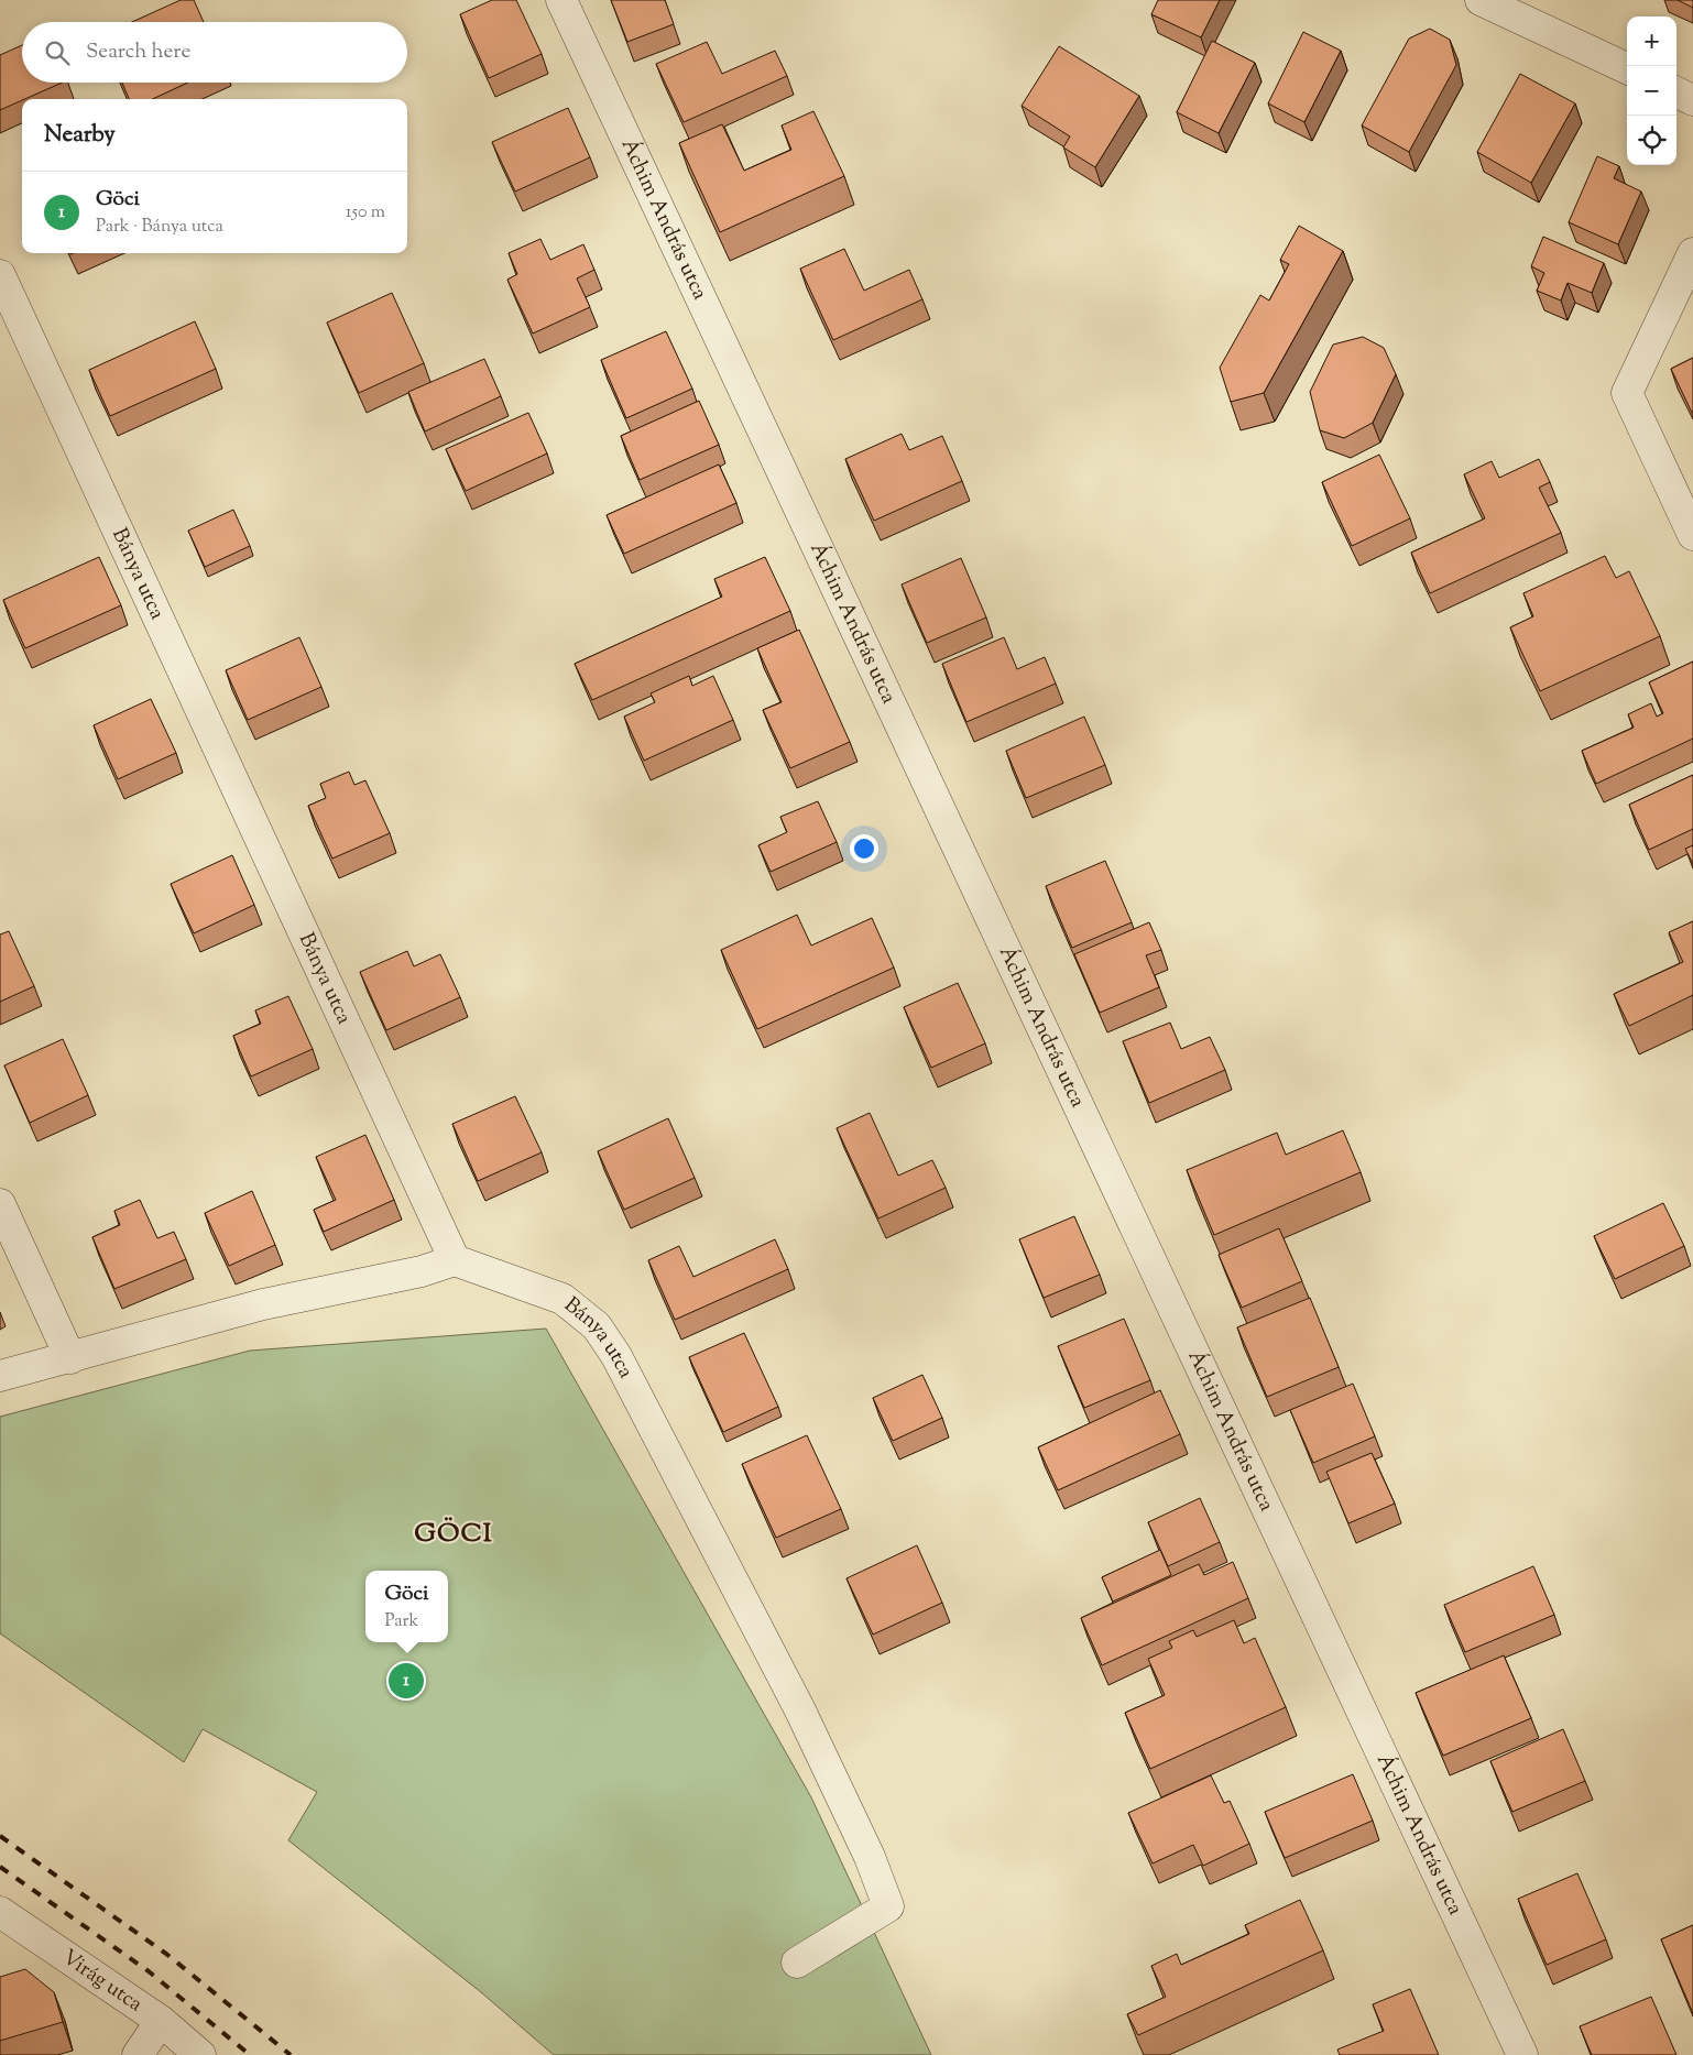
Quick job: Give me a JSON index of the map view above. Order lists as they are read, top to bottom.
{
  "streets": {
    "street": ["Áchim András utca", "Bánya utca", "Virág utca"]
  },
  "districts": ["GÖCI"],
  "page": {
    "map_buttons": ["+", "−"],
    "search": "Search here",
    "heading": "Nearby",
    "list": [
      {
        "mark": "1",
        "name": "Göci",
        "note": "Park · Bánya utca",
        "value": "150 m"
      }
    ],
    "popup": ["Göci", "Park"],
    "pins": "1"
  }
}
